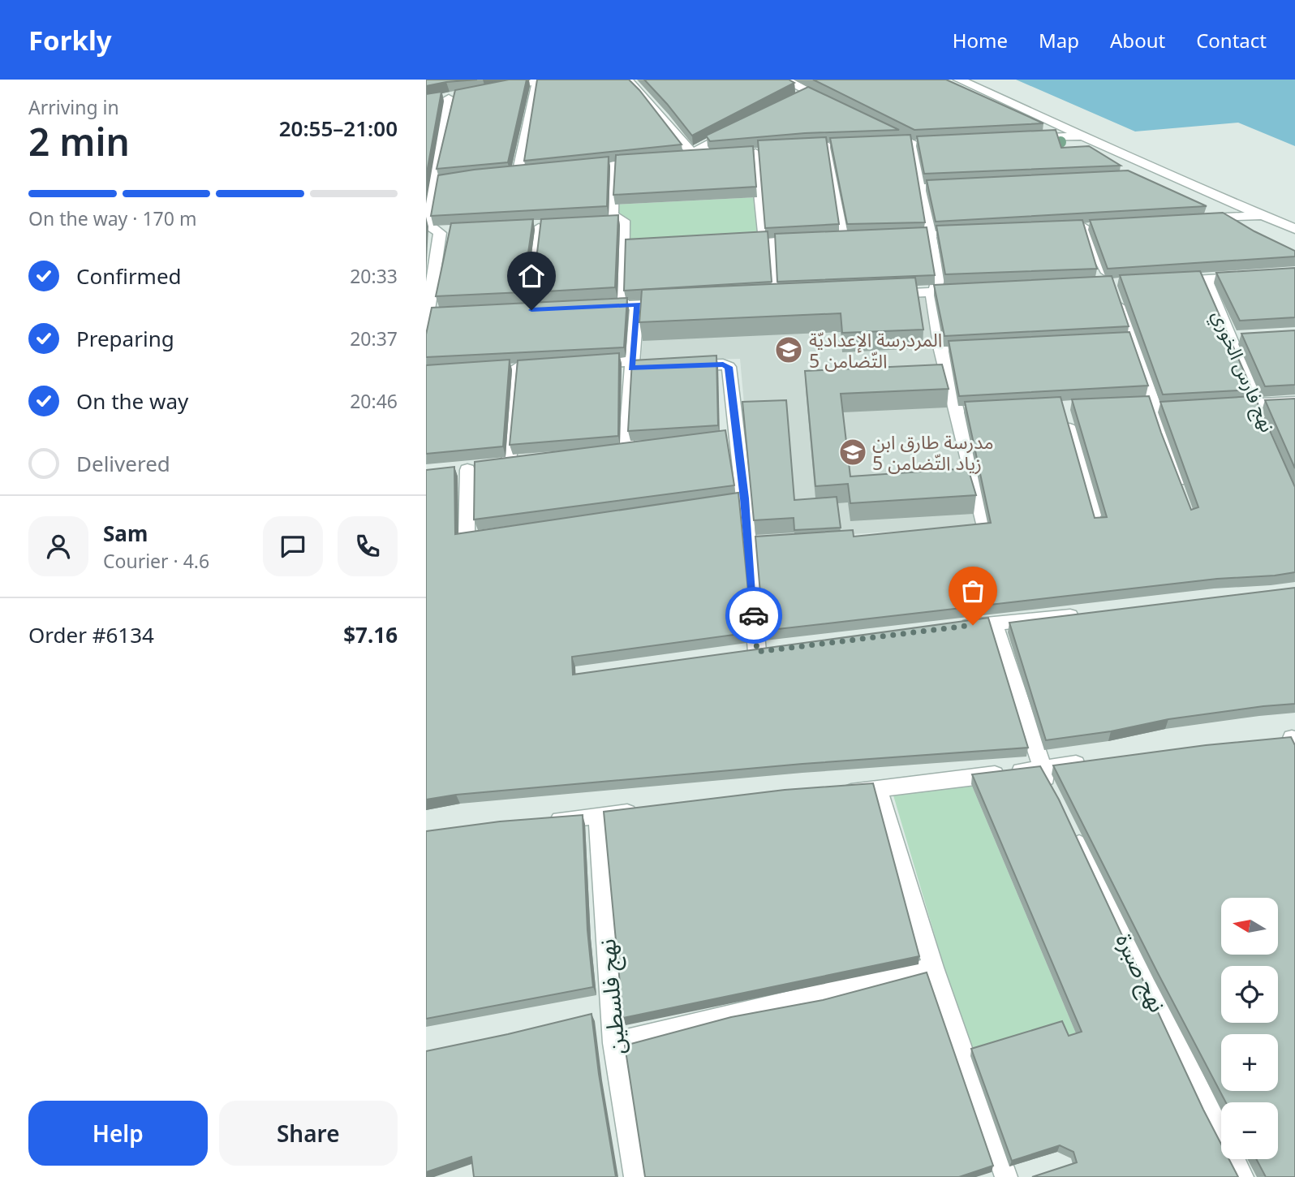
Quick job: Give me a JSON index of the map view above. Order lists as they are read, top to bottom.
{
  "streets": {
    "street": ["نهج فارس الخوري", "نهج صبرة", "نهج فلسطين"]
  },
  "places": {
    "school or university": ["المردرسة الإعداديّة التّضامن 5", "مدرسة طارق ابن زياد التّضامن 5"]
  },
  "north": "left",
  "page": {
    "header": "Forkly",
    "nav": [
      "Home",
      "Map",
      "About",
      "Contact"
    ],
    "heading": ["2 min", "Arriving in", "20:55–21:00"],
    "panel": [
      "Sam",
      "Courier · 4.6",
      "Order #6134",
      "$7.16"
    ],
    "bar": "On the way · 170 m",
    "list": [
      ["Confirmed", "20:33"],
      ["Preparing", "20:37"],
      ["On the way", "20:46"],
      "Delivered"
    ],
    "map_buttons": ["+", "−"],
    "buttons": ["Help", "Share"]
  }
}
